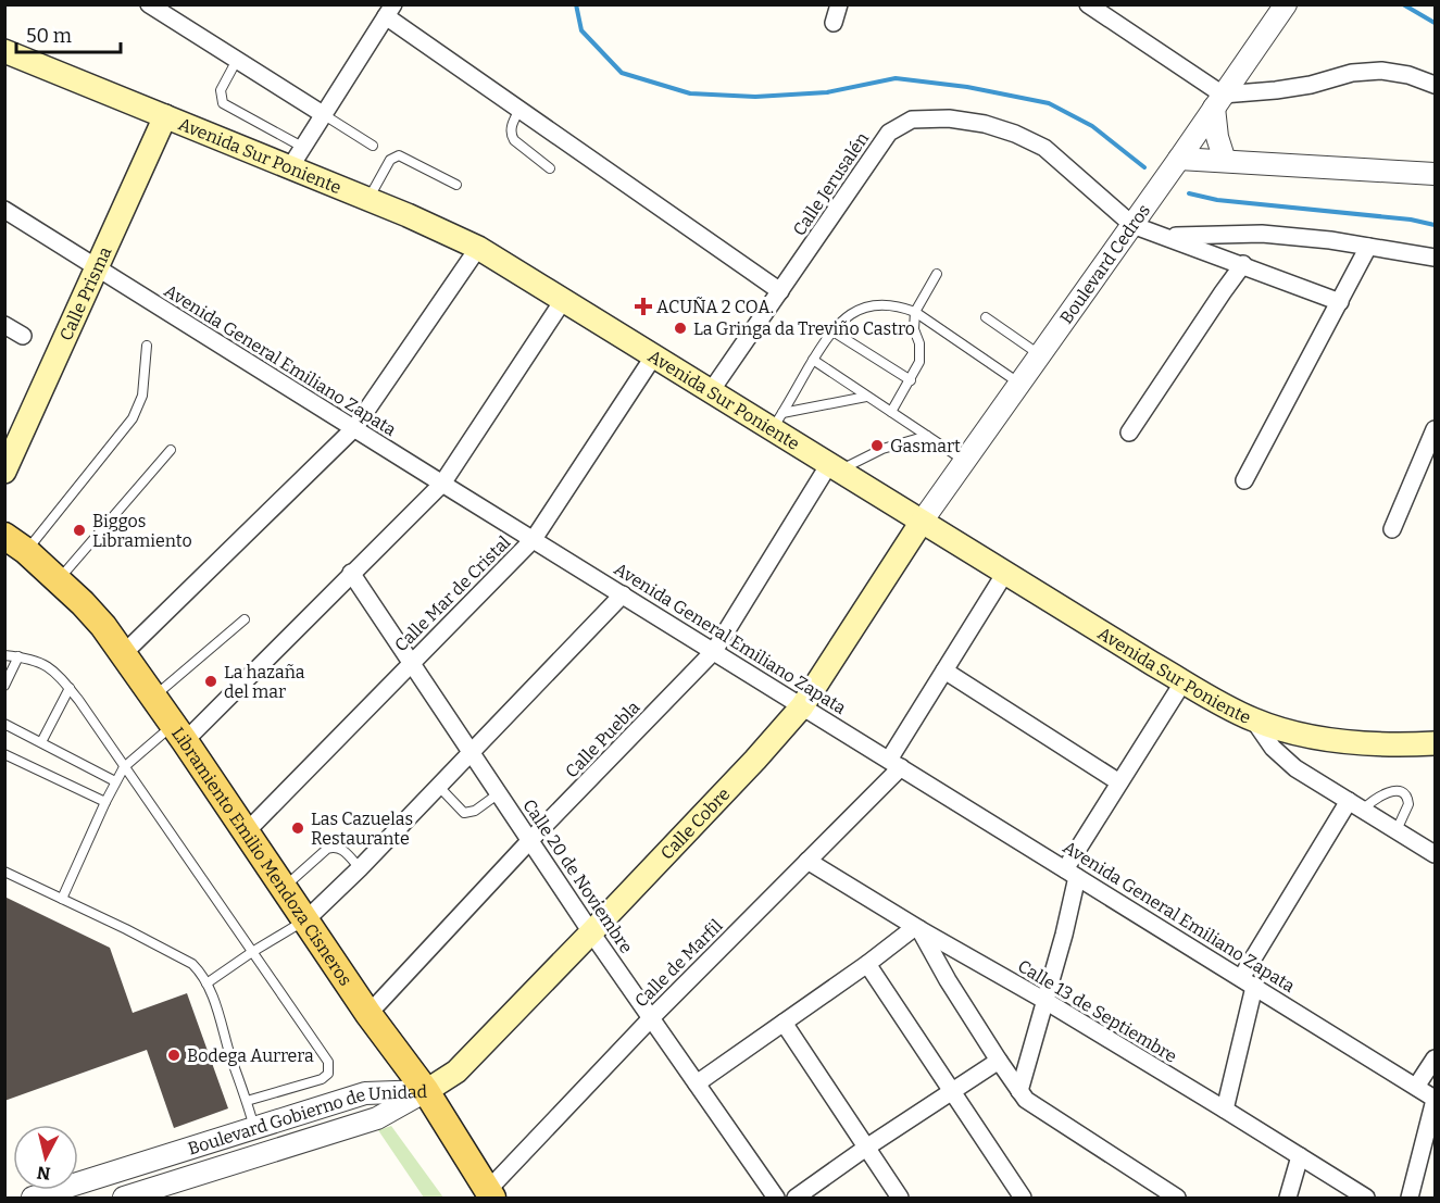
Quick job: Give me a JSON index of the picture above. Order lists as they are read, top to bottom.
{
  "streets": {
    "main road": [
      "Avenida Sur Poniente",
      "Calle Prisma",
      "Calle Cobre",
      "Libramiento Emilio Mendoza Cisneros"
    ],
    "street": [
      "Calle Jerusalén",
      "Boulevard Cedros",
      "Avenida General Emiliano Zapata",
      "Calle Mar de Cristal",
      "Calle Puebla",
      "Calle 20 de Noviembre",
      "Calle de Marfil",
      "Calle 13 de Septiembre",
      "Boulevard Gobierno de Unidad"
    ]
  },
  "crossings": [
    ["Avenida Sur Poniente", "Calle Jerusalén"],
    ["Avenida Sur Poniente", "Boulevard Cedros"],
    ["Avenida Sur Poniente", "Calle Prisma"],
    ["Avenida Sur Poniente", "Calle Mar de Cristal"],
    ["Avenida Sur Poniente", "Calle Puebla"],
    ["Avenida Sur Poniente", "Calle Cobre"],
    ["Avenida Sur Poniente", "Calle de Marfil"],
    ["Calle Jerusalén", "Boulevard Cedros"],
    ["Boulevard Cedros", "Calle Cobre"],
    ["Calle Prisma", "Avenida General Emiliano Zapata"],
    ["Avenida General Emiliano Zapata", "Calle Mar de Cristal"],
    ["Avenida General Emiliano Zapata", "Calle Puebla"],
    ["Avenida General Emiliano Zapata", "Calle Cobre"],
    ["Avenida General Emiliano Zapata", "Calle de Marfil"],
    ["Calle Mar de Cristal", "Libramiento Emilio Mendoza Cisneros"],
    ["Calle Mar de Cristal", "Calle 20 de Noviembre"],
    ["Calle Puebla", "Libramiento Emilio Mendoza Cisneros"],
    ["Calle Puebla", "Calle 20 de Noviembre"],
    ["Calle Cobre", "Libramiento Emilio Mendoza Cisneros"],
    ["Calle Cobre", "Calle 20 de Noviembre"],
    ["Calle Cobre", "Boulevard Gobierno de Unidad"],
    ["Libramiento Emilio Mendoza Cisneros", "Calle de Marfil"],
    ["Libramiento Emilio Mendoza Cisneros", "Boulevard Gobierno de Unidad"],
    ["Calle 20 de Noviembre", "Calle de Marfil"],
    ["Calle de Marfil", "Calle 13 de Septiembre"]
  ],
  "places": {
    "health": ["ACUÑA 2 COA."],
    "other": [
      "La Gringa da Treviño Castro",
      "Gasmart",
      "Biggos Libramiento",
      "La hazaña del mar",
      "Las Cazuelas Restaurante",
      "Bodega Aurrera"
    ]
  },
  "scale_bar": "50 m",
  "north": "bottom"
}
